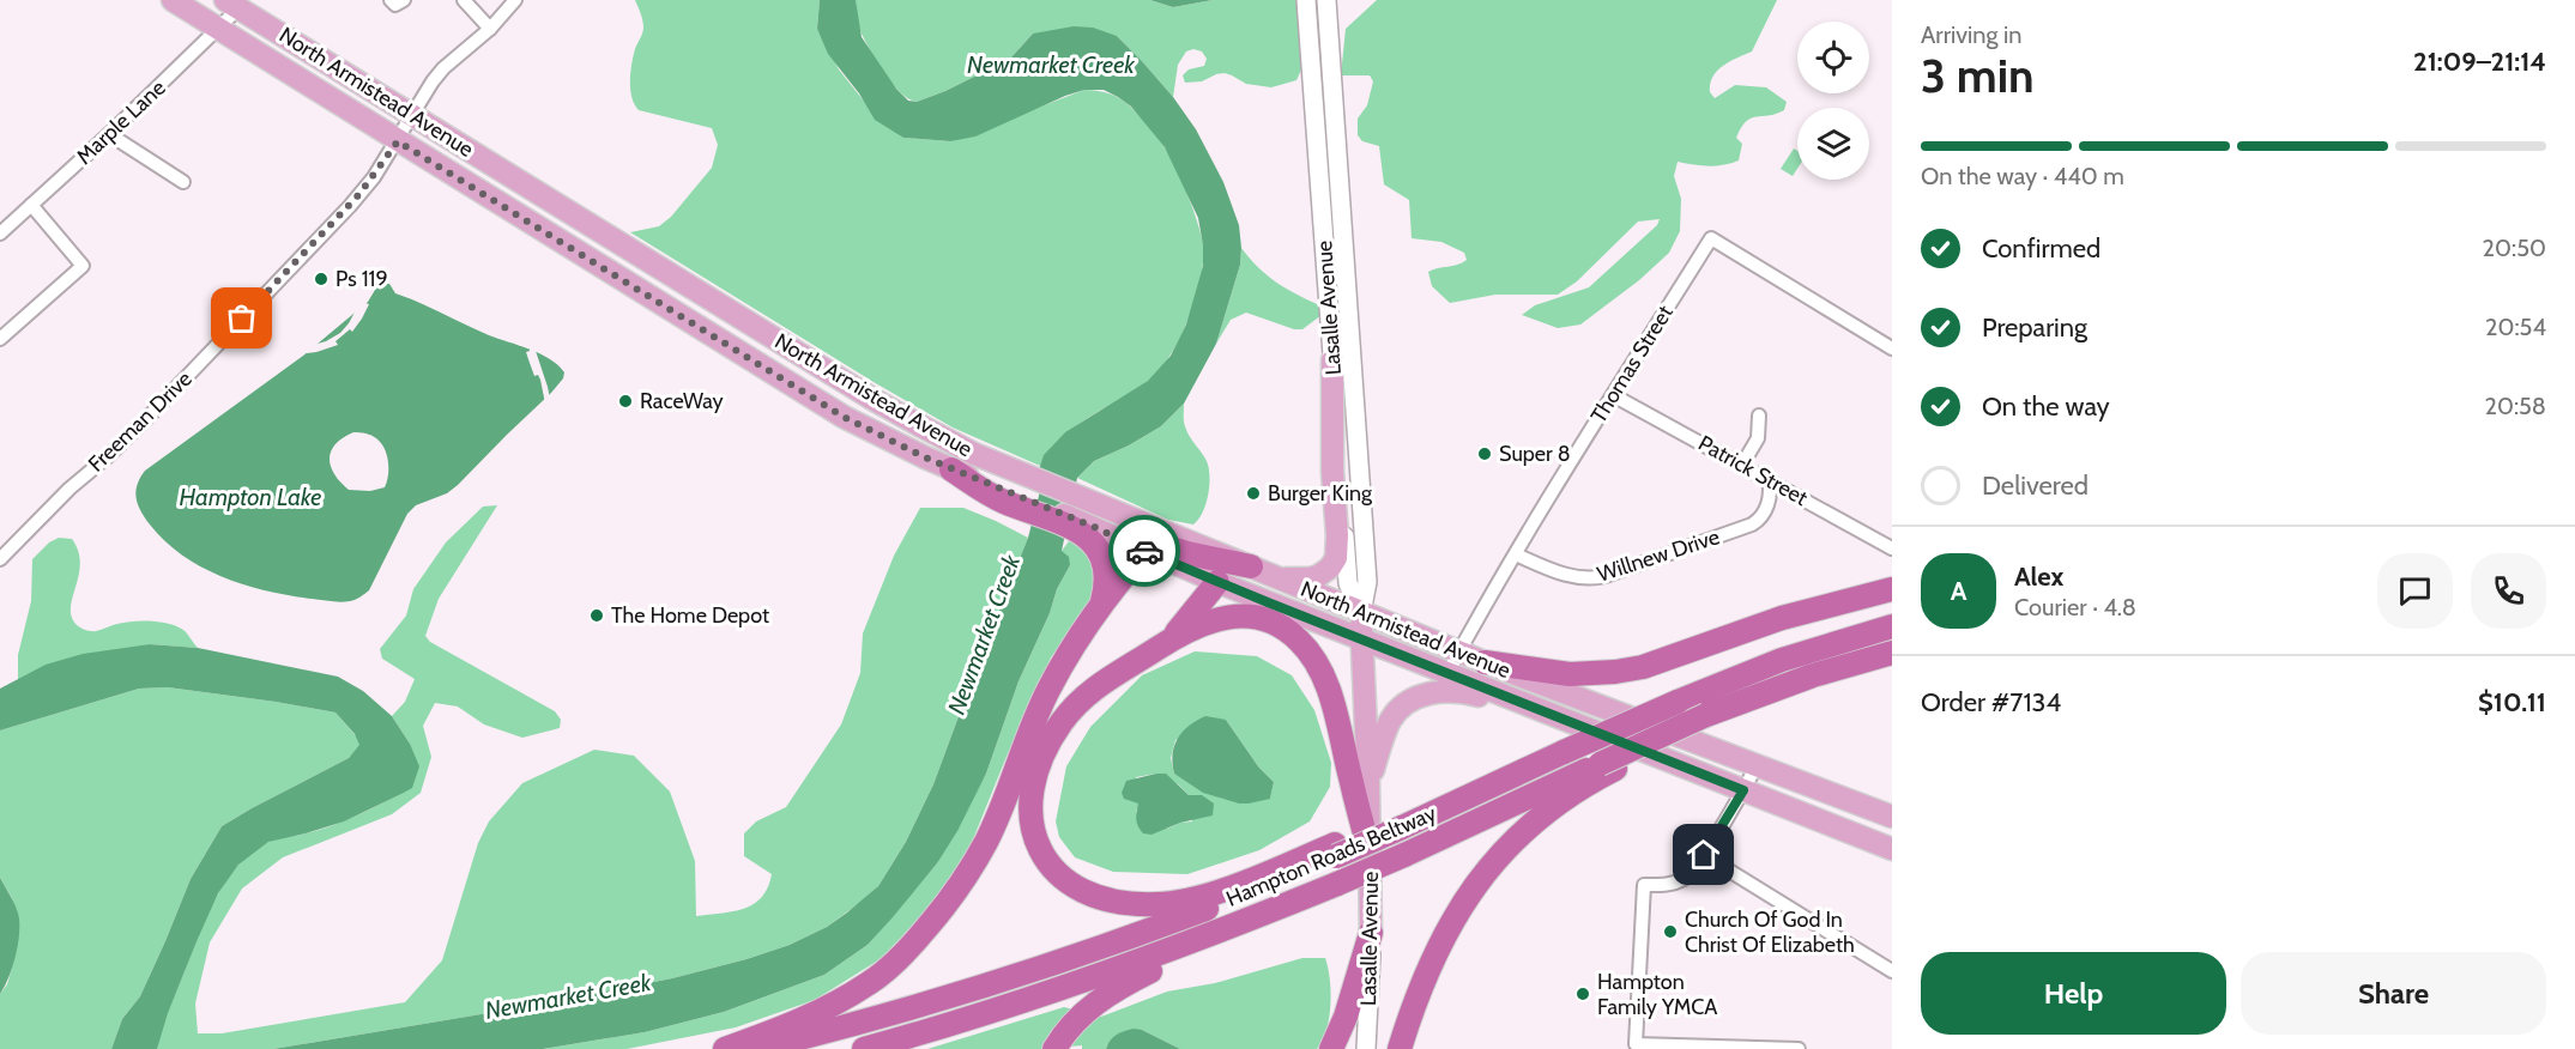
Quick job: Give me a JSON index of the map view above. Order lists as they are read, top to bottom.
{
  "streets": {
    "highway": ["Hampton Roads Beltway"],
    "main road": ["North Armistead Avenue", "Lasalle Avenue"],
    "street": [
      "Marple Lane",
      "Thomas Street",
      "Freeman Drive",
      "Patrick Street",
      "Willnew Drive"
    ]
  },
  "crossings": [
    ["North Armistead Avenue", "Marple Lane"],
    ["North Armistead Avenue", "Lasalle Avenue"],
    ["North Armistead Avenue", "Thomas Street"],
    ["North Armistead Avenue", "Freeman Drive"],
    ["Thomas Street", "Patrick Street"],
    ["Thomas Street", "Willnew Drive"],
    ["Patrick Street", "Willnew Drive"]
  ],
  "water": ["Newmarket Creek", "Hampton Lake"],
  "places": [
    "Ps 119",
    "RaceWay",
    "Super 8",
    "Burger King",
    "The Home Depot",
    "Church Of God In Christ Of Elizabeth",
    "Hampton Family YMCA"
  ],
  "page": {
    "heading": ["3 min", "Arriving in", "21:09–21:14"],
    "panel": [
      "Alex",
      "Courier · 4.8",
      "Order #7134",
      "$10.11"
    ],
    "bar": "On the way · 440 m",
    "list": [
      ["Confirmed", "20:50"],
      ["Preparing", "20:54"],
      ["On the way", "20:58"],
      "Delivered"
    ],
    "round": "A",
    "buttons": ["Help", "Share"]
  }
}
